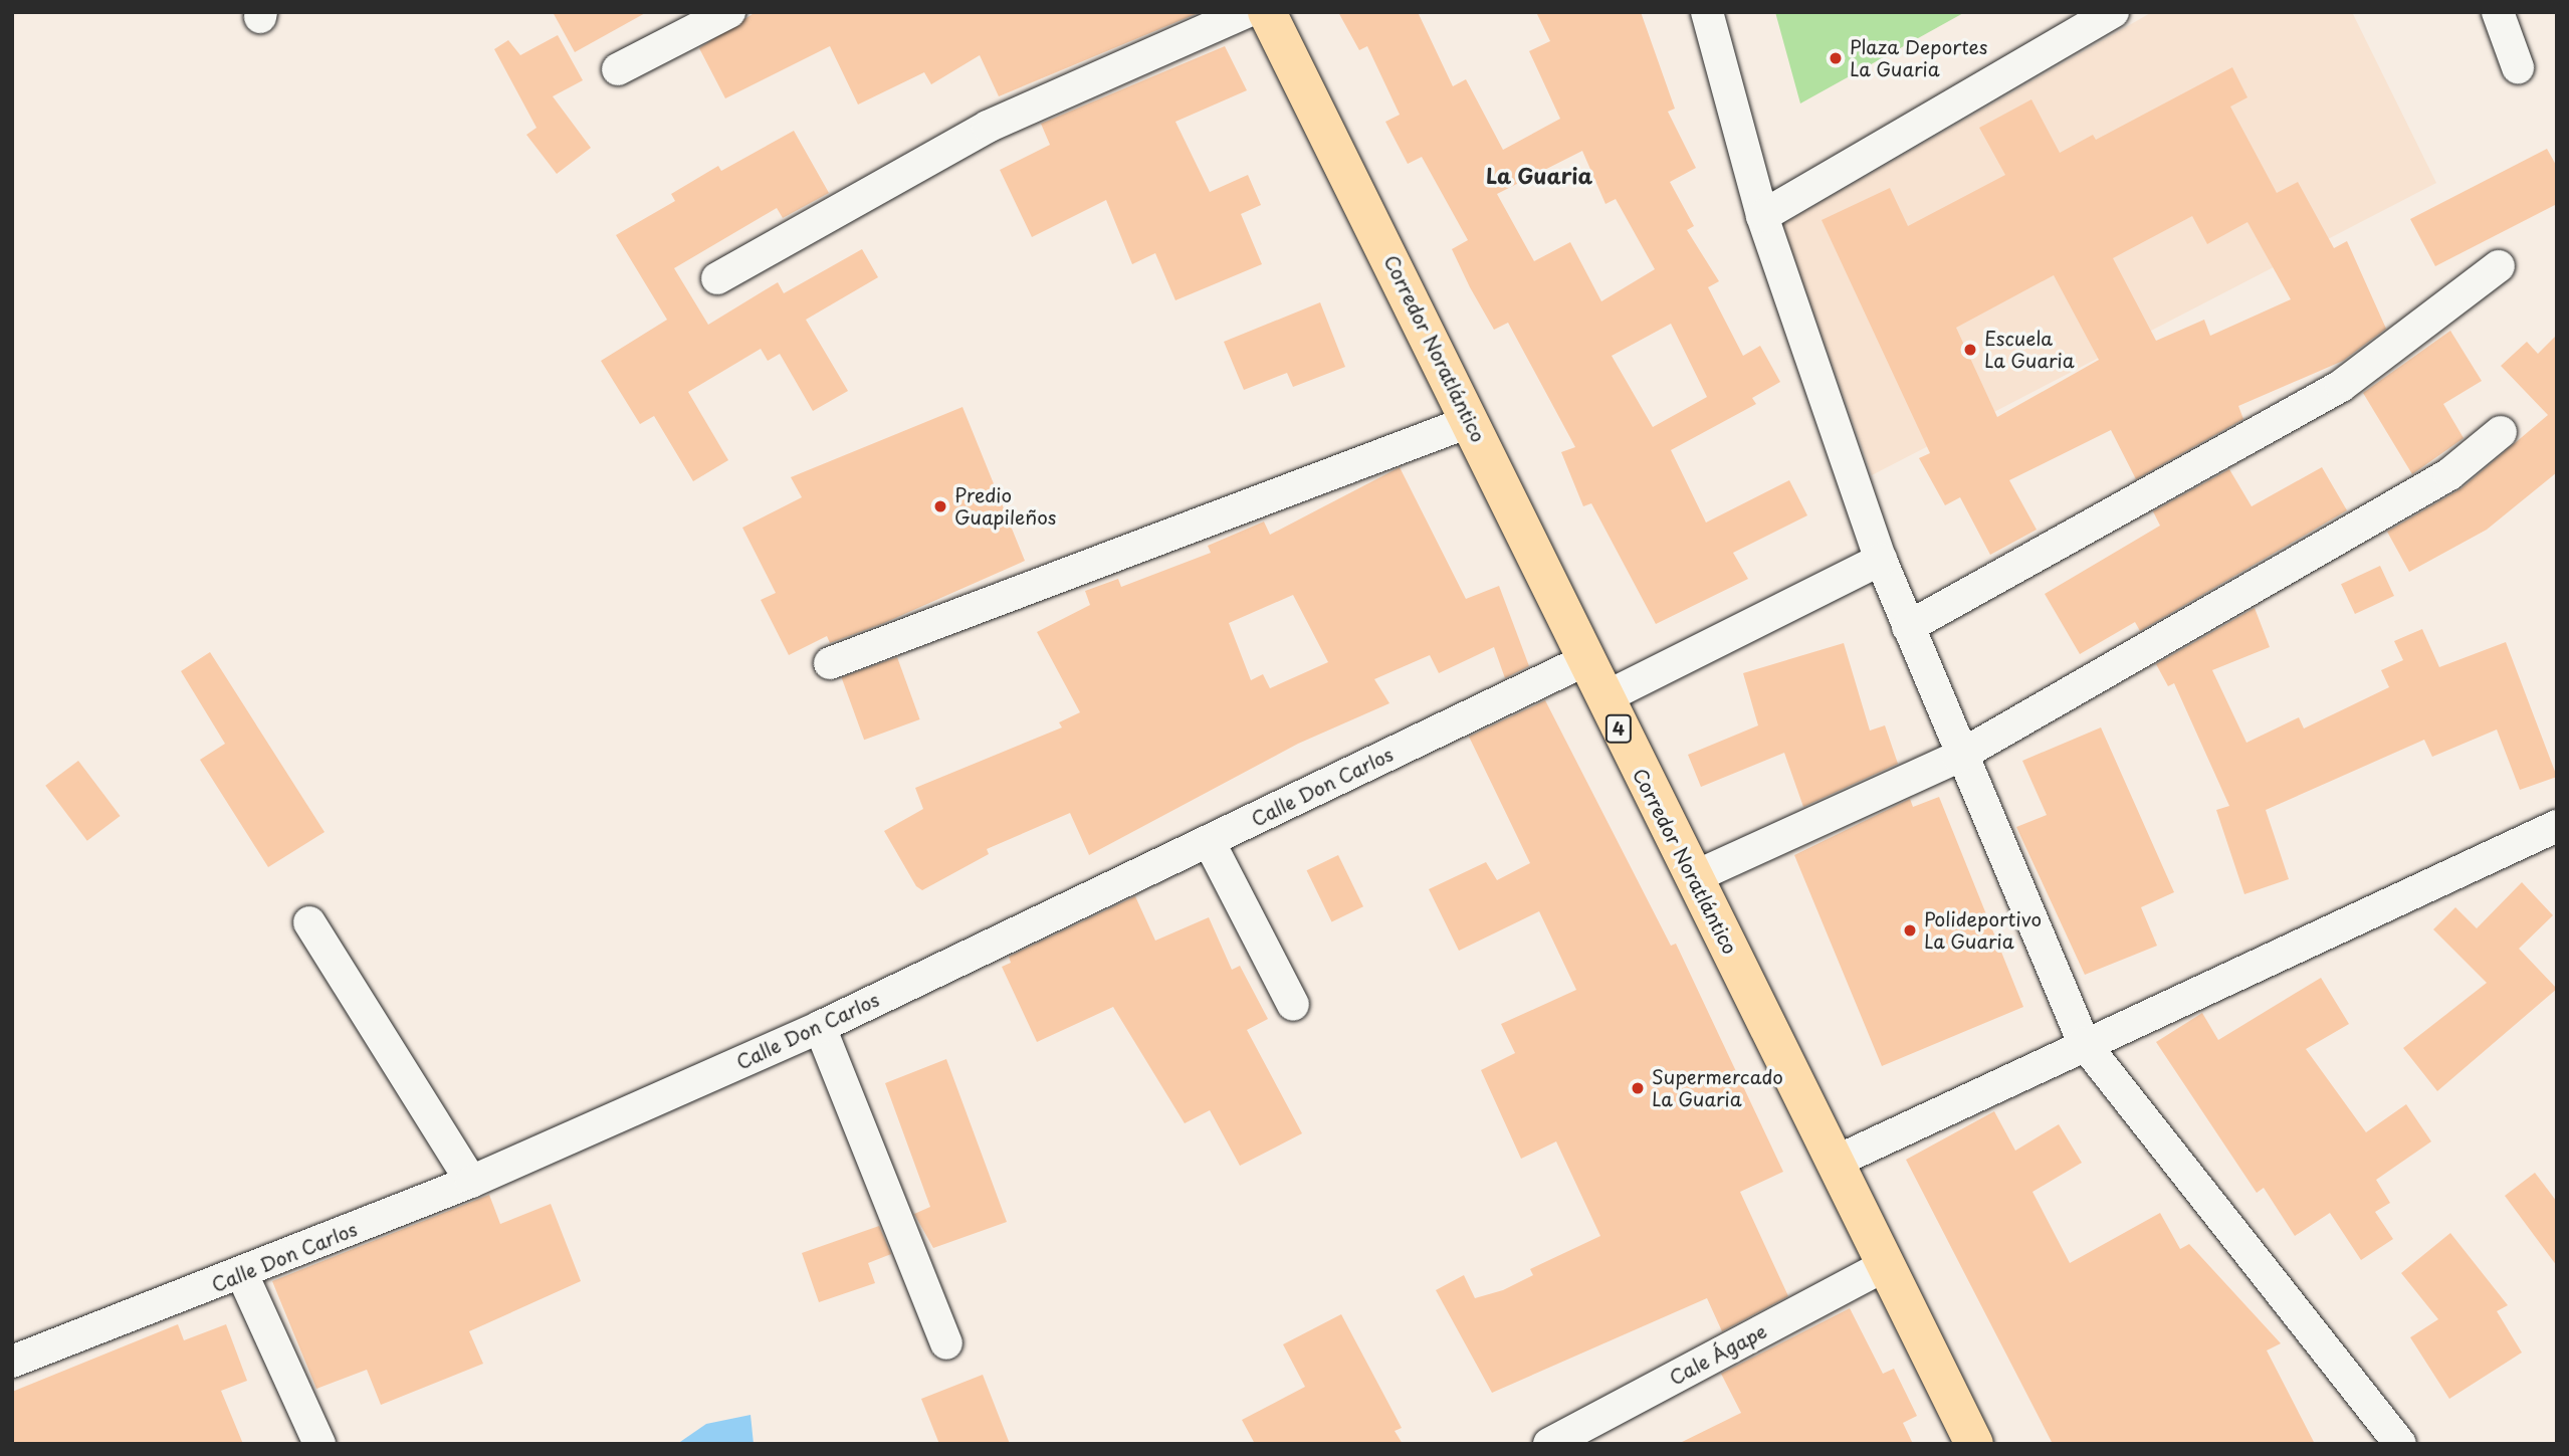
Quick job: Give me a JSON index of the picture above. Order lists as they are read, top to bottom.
{
  "streets": {
    "highway": ["Corredor Noratlántico", "4"],
    "street": ["Calle Don Carlos", "Cale Ágape"]
  },
  "crossings": [
    ["Corredor Noratlántico", "Calle Don Carlos"],
    ["Corredor Noratlántico", "Cale Ágape"]
  ],
  "districts": ["La Guaria"],
  "places": [
    "Plaza Deportes La Guaria",
    "Escuela La Guaria",
    "Predio Guapileños",
    "Polideportivo La Guaria",
    "Supermercado La Guaria"
  ]
}
